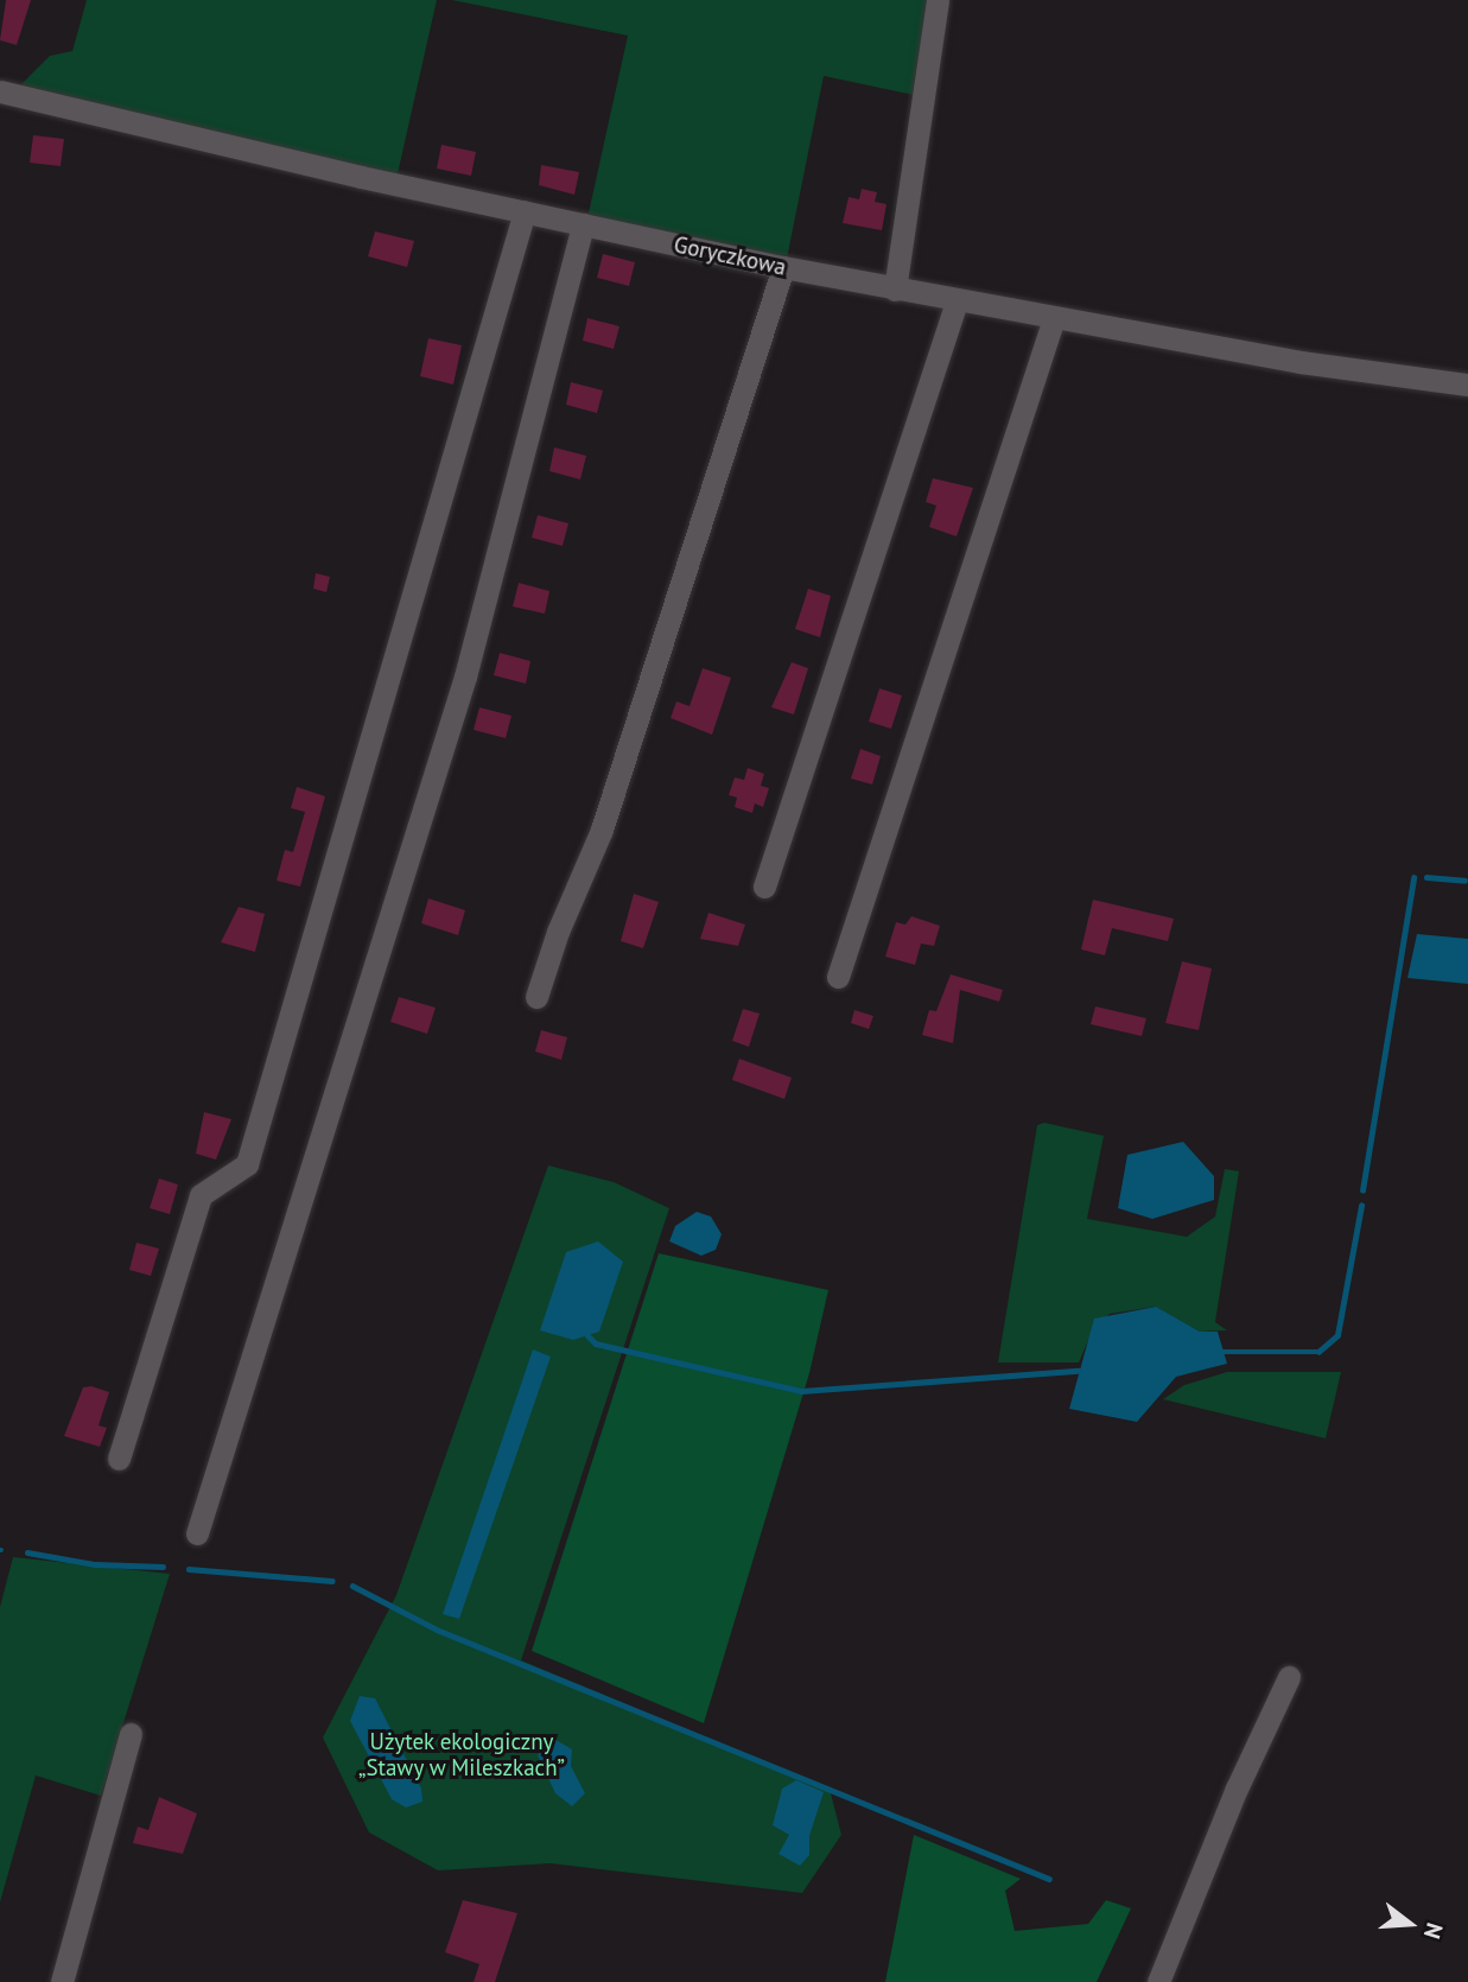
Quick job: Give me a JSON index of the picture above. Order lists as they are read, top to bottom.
{
  "streets": {
    "street": ["Goryczkowa"]
  },
  "parks": ["Użytek ekologiczny „Stawy w Mileszkach”"],
  "north": "right"
}
